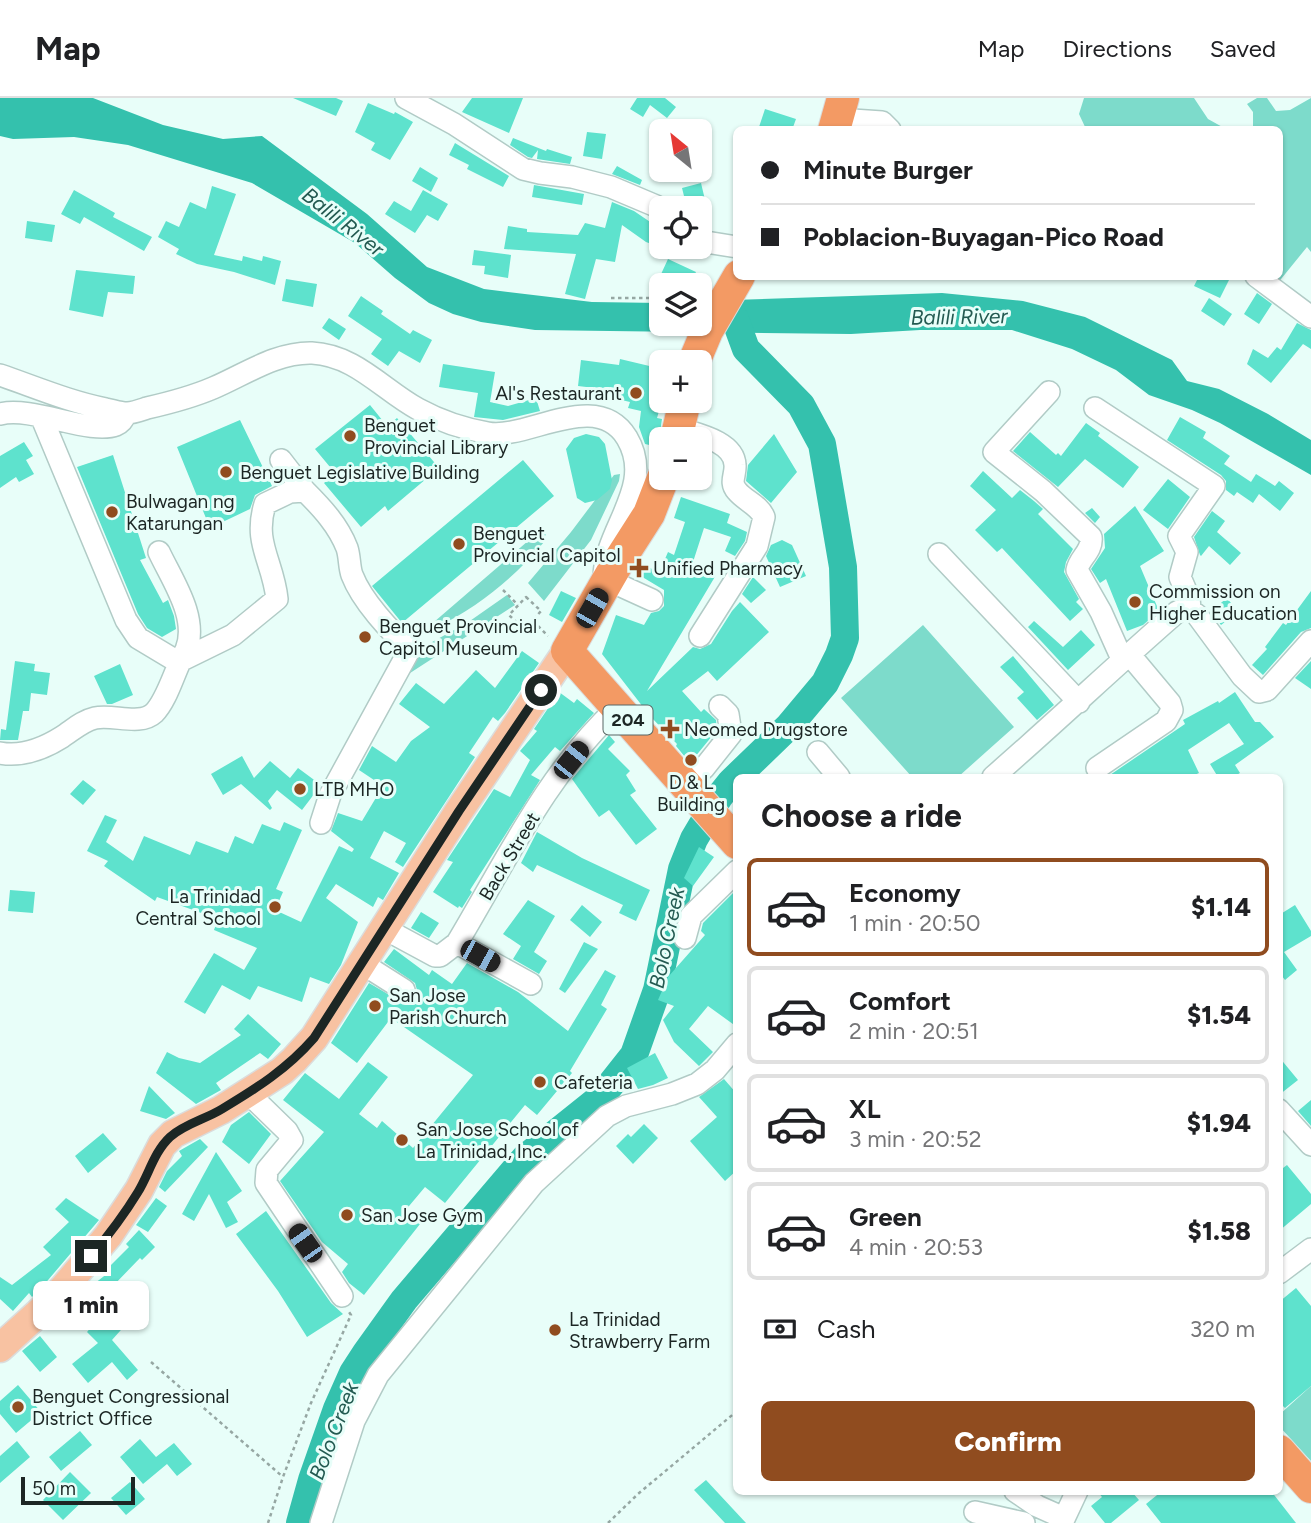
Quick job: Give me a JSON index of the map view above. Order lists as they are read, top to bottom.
{
  "streets": {
    "highway": ["204"],
    "street": ["Back Street"]
  },
  "crossings": [
    ["204", "Back Street"]
  ],
  "water": ["Balili River", "Bolo Creek"],
  "places": {
    "other": [
      "Al's Restaurant",
      "Benguet Provincial Library",
      "Benguet Legislative Building",
      "Bulwagan ng Katarungan",
      "Benguet Provincial Capitol",
      "Commission on Higher Education",
      "Benguet Provincial Capitol Museum",
      "D & L Building",
      "LTB MHO",
      "La Trinidad Central School",
      "San Jose Parish Church",
      "Cafeteria",
      "San Jose School of La Trinidad, Inc.",
      "San Jose Gym",
      "La Trinidad Strawberry Farm",
      "Benguet Congressional District Office"
    ],
    "health": ["Unified Pharmacy", "Neomed Drugstore"]
  },
  "scale_bar": "50 m",
  "north": "top left",
  "page": {
    "header": "Map",
    "nav": ["Map", "Directions", "Saved"],
    "map_buttons": ["+", "−"],
    "banner": ["Minute Burger", "Poblacion-Buyagan-Pico Road"],
    "heading": "Choose a ride",
    "list": [
      {
        "name": "Economy",
        "note": "1 min · 20:50",
        "value": "$1.14"
      },
      {
        "name": "Comfort",
        "note": "2 min · 20:51",
        "value": "$1.54"
      },
      {
        "name": "XL",
        "note": "3 min · 20:52",
        "value": "$1.94"
      },
      {
        "name": "Green",
        "note": "4 min · 20:53",
        "value": "$1.58"
      }
    ],
    "bubble": "1 min",
    "pay": ["Cash", "320 m"],
    "buttons": "Confirm",
    "scale": "50 m"
  }
}
